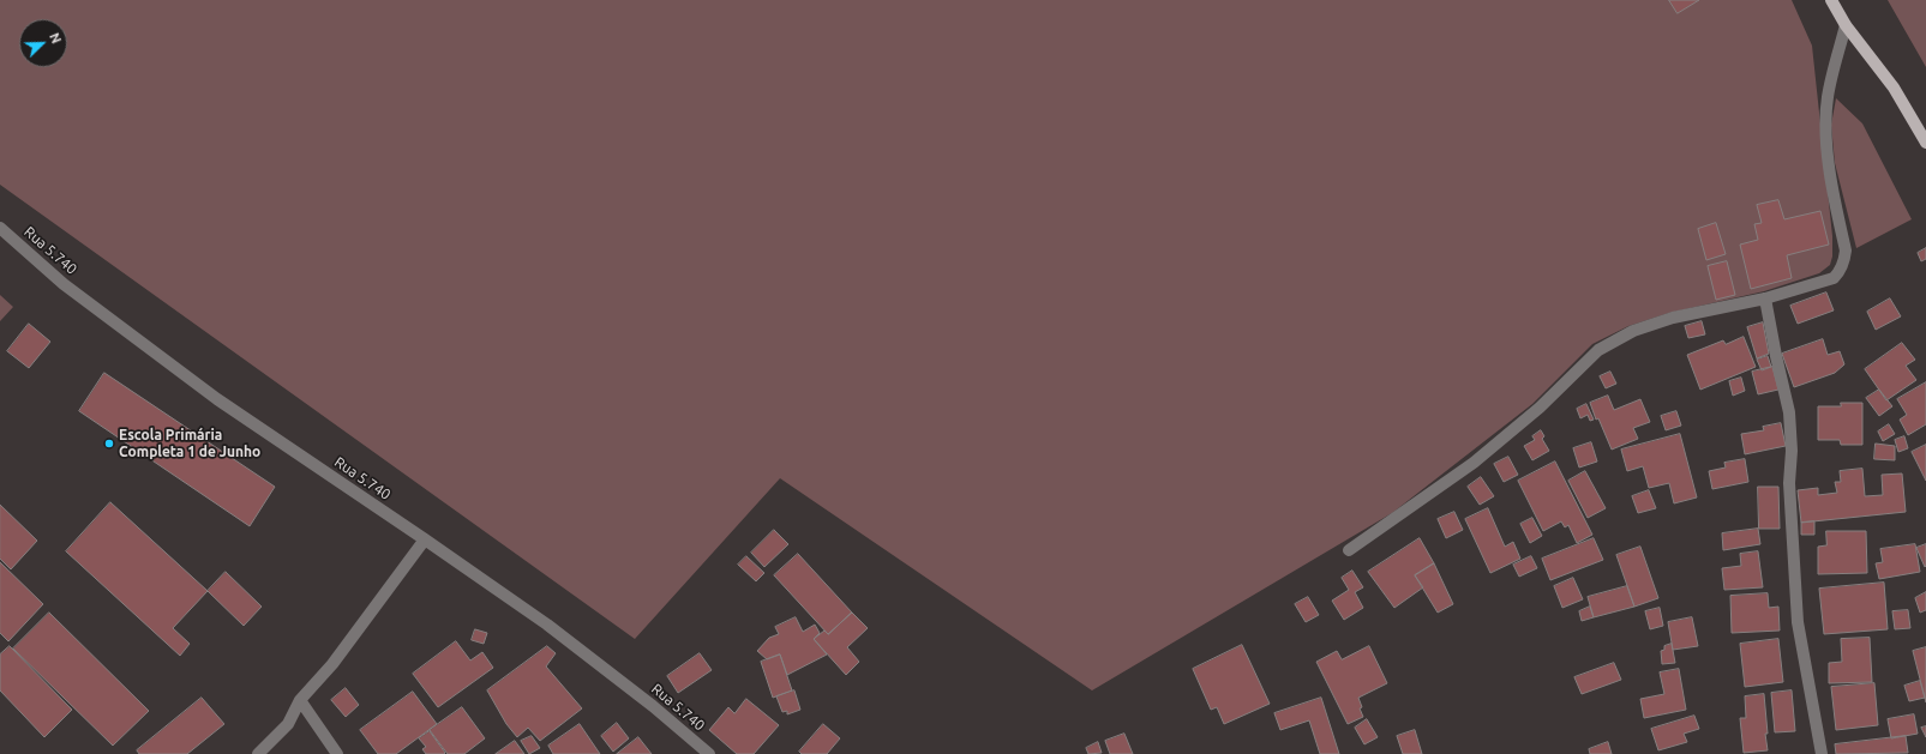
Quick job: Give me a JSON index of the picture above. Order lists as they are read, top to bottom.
{
  "streets": {
    "street": ["Rua 5.740"]
  },
  "places": ["Escola Primária Completa 1 de Junho"],
  "north": "top right"
}
